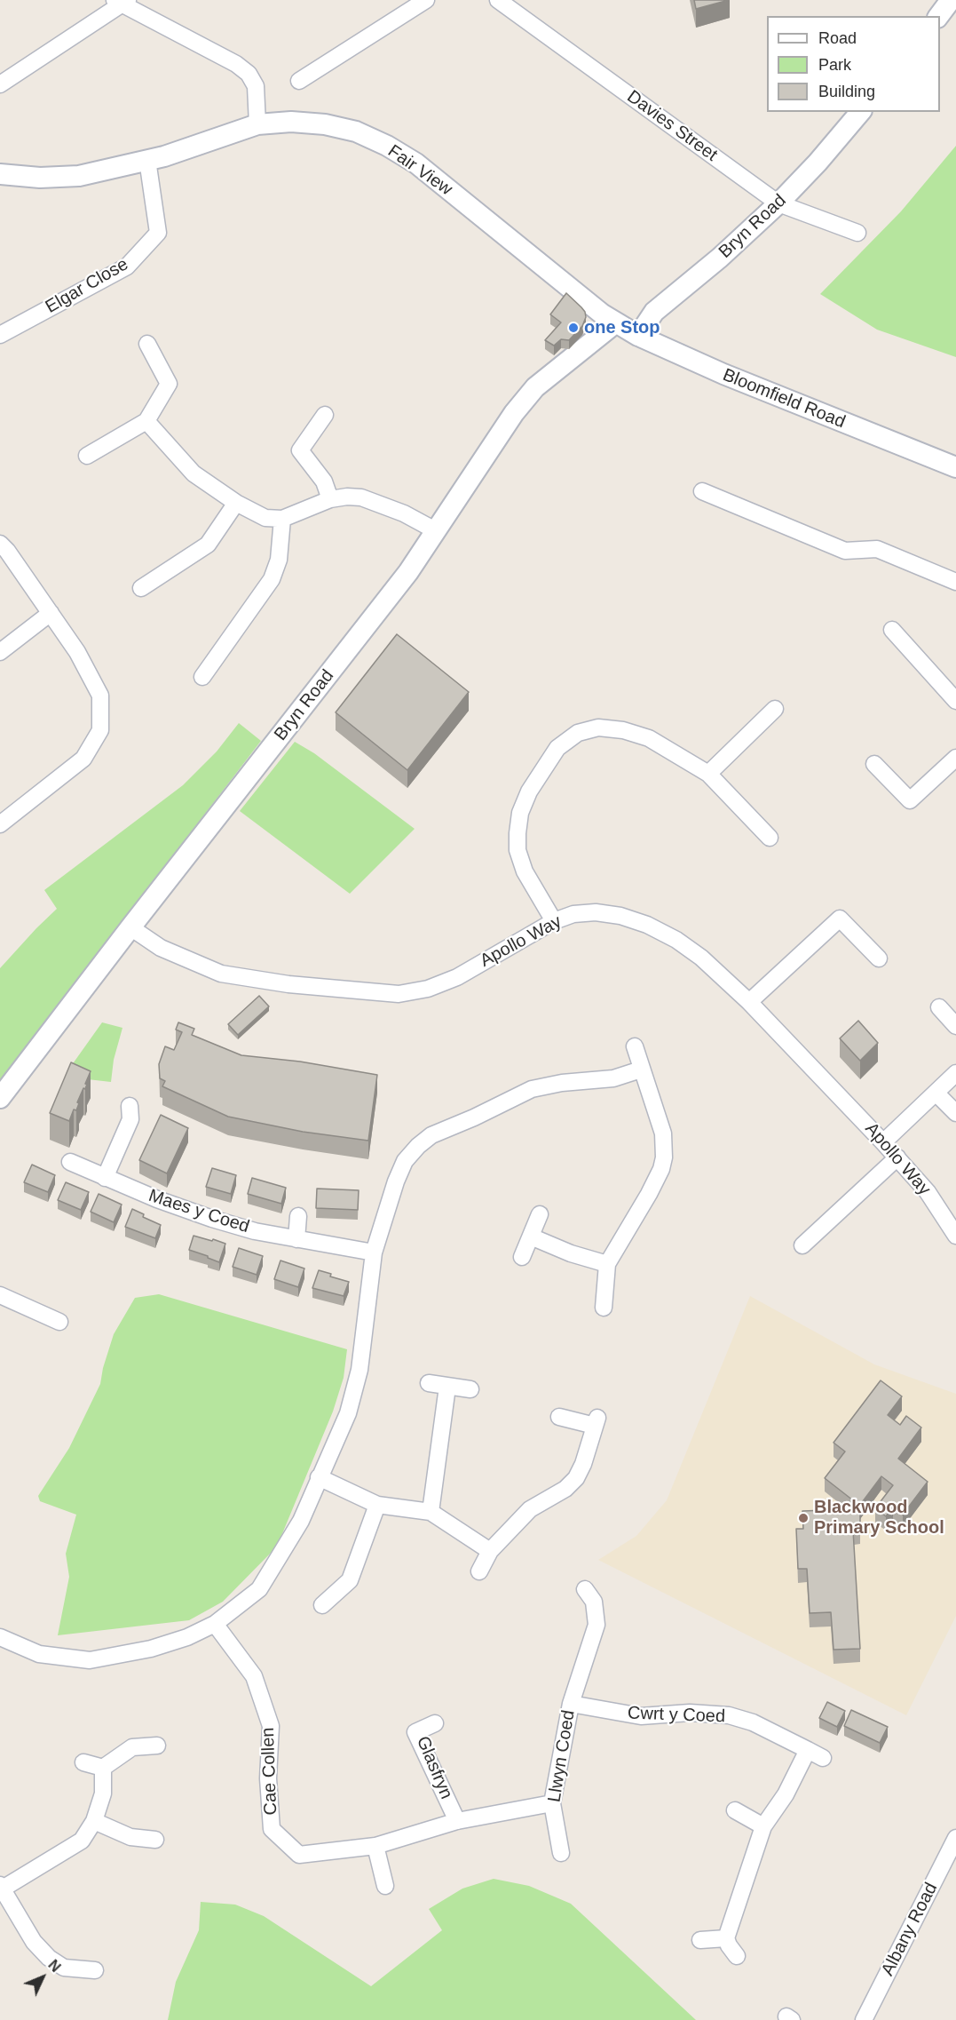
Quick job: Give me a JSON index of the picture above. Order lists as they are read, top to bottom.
{
  "streets": {
    "street": [
      "Davies Street",
      "Fair View",
      "Bryn Road",
      "Elgar Close",
      "Bloomfield Road",
      "Apollo Way",
      "Maes y Coed",
      "Cwrt y Coed",
      "Llwyn Coed",
      "Glasfryn",
      "Cae Collen",
      "Albany Road"
    ]
  },
  "crossings": [
    ["Davies Street", "Bryn Road"],
    ["Fair View", "Bryn Road"],
    ["Fair View", "Elgar Close"],
    ["Fair View", "Bloomfield Road"],
    ["Bryn Road", "Bloomfield Road"],
    ["Bryn Road", "Apollo Way"],
    ["Cwrt y Coed", "Llwyn Coed"],
    ["Llwyn Coed", "Cae Collen"],
    ["Glasfryn", "Cae Collen"]
  ],
  "places": ["one Stop", "Blackwood Primary School"],
  "legend": ["Road", "Park", "Building"],
  "north": "top right"
}
